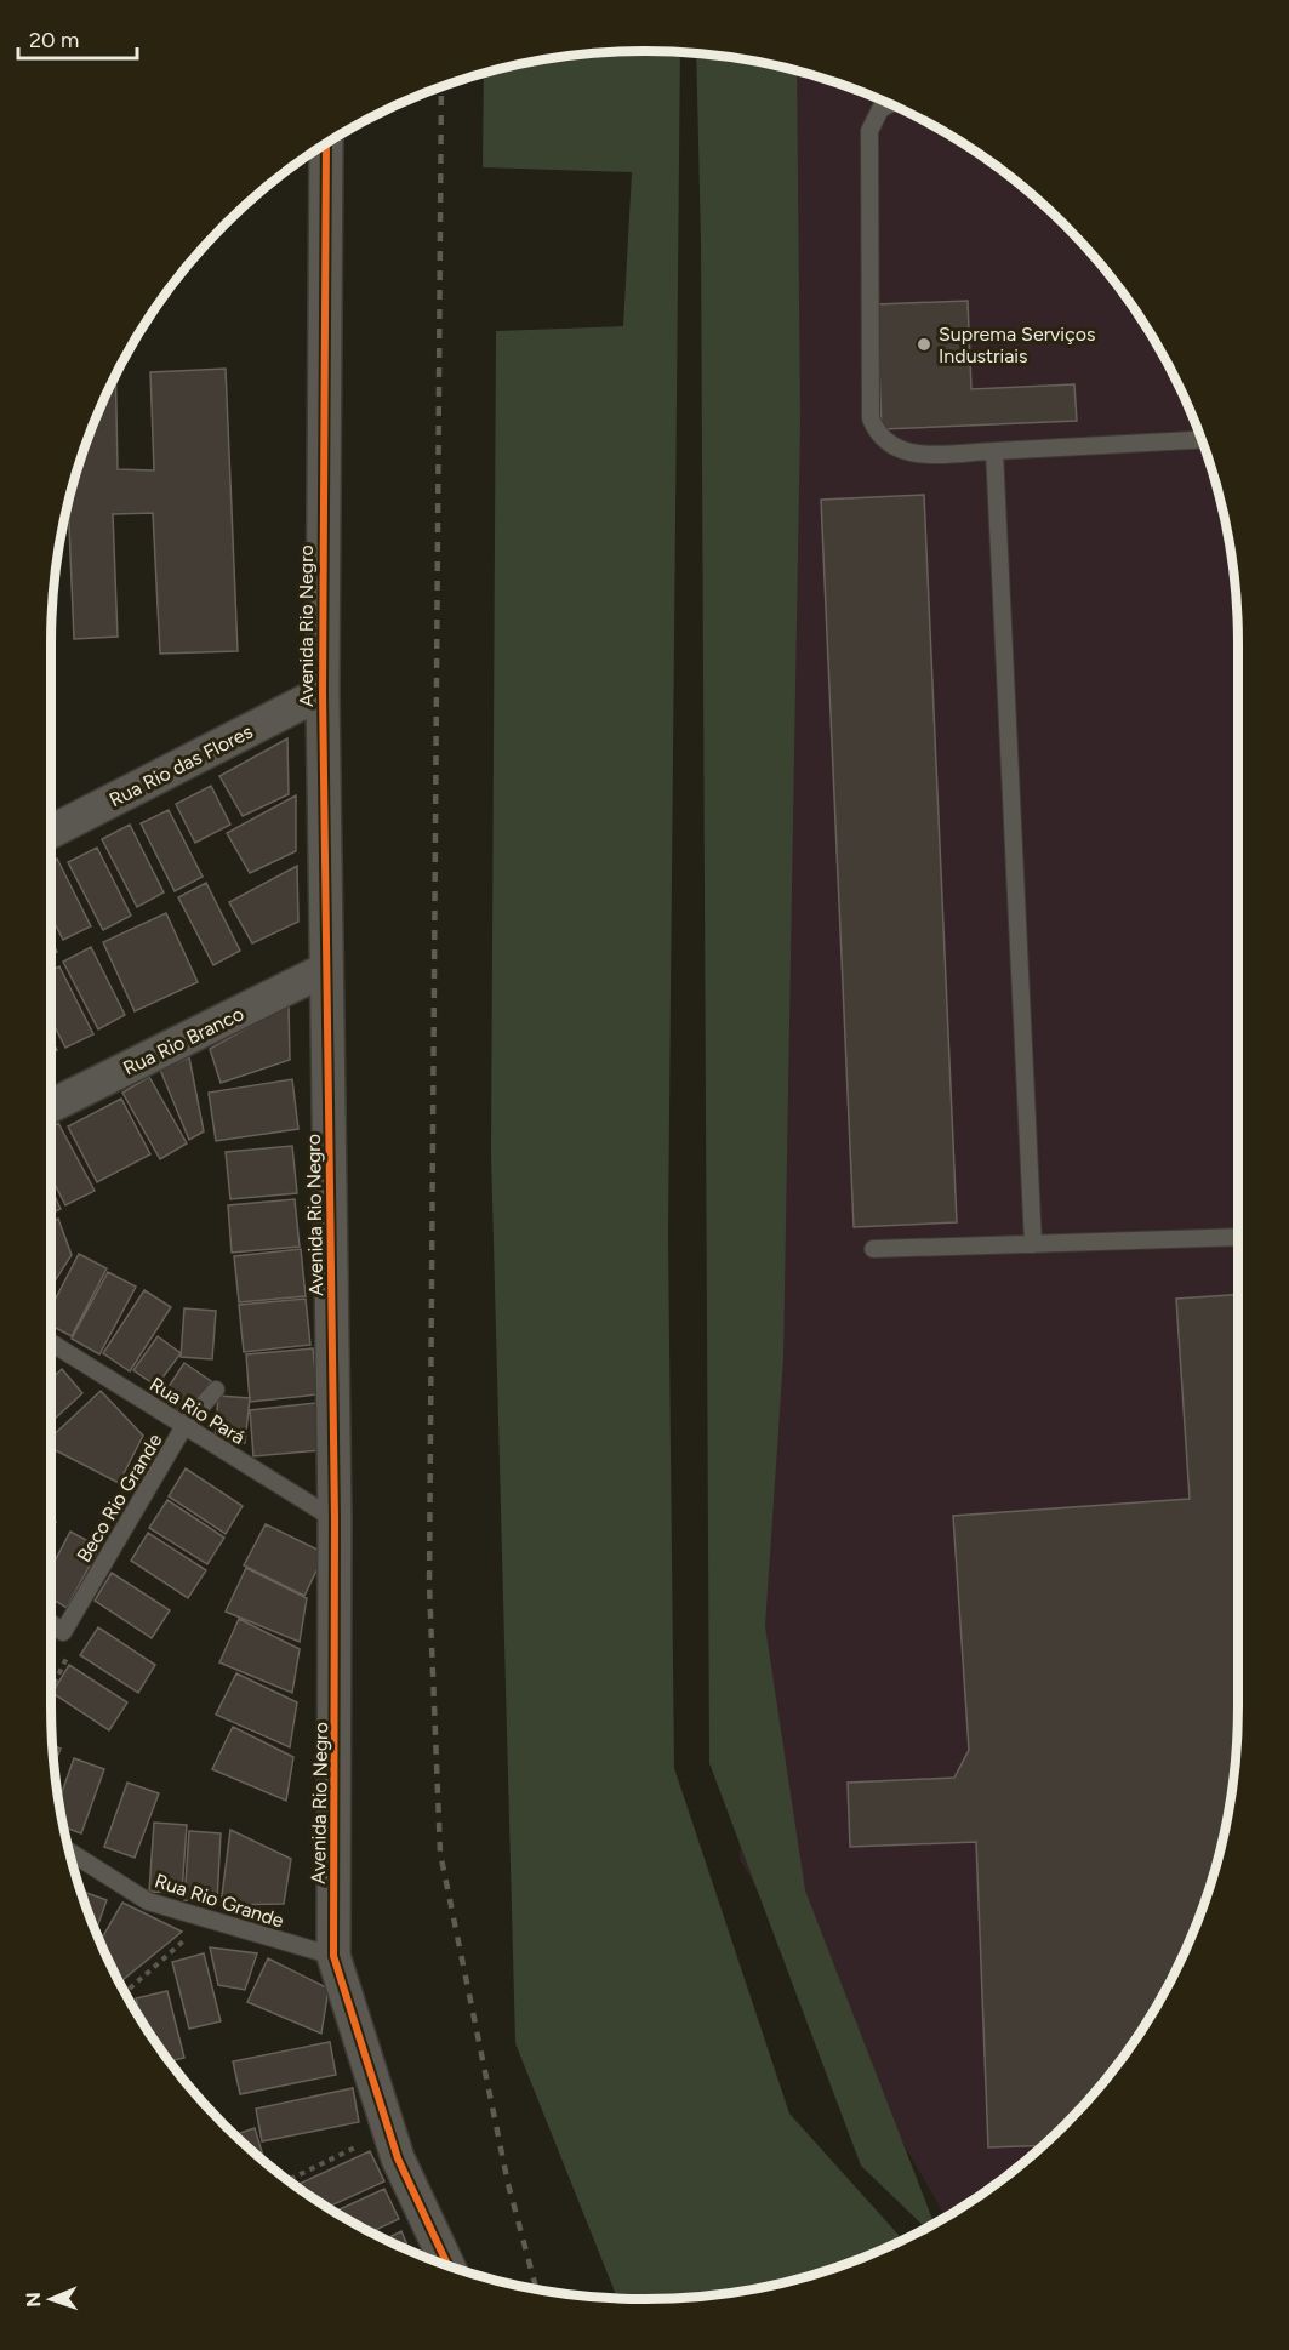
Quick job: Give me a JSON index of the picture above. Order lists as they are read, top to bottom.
{
  "streets": {
    "street": ["Avenida Rio Negro", "Rua Rio das Flores", "Rua Rio Branco"],
    "lane": ["Rua Rio Pará", "Beco Rio Grande", "Rua Rio Grande"]
  },
  "crossings": [
    ["Avenida Rio Negro", "Rua Rio das Flores"],
    ["Avenida Rio Negro", "Rua Rio Branco"],
    ["Avenida Rio Negro", "Rua Rio Pará"],
    ["Avenida Rio Negro", "Rua Rio Grande"],
    ["Rua Rio Pará", "Beco Rio Grande"]
  ],
  "places": ["Suprema Serviços Industriais"],
  "scale_bar": "20 m",
  "north": "left"
}
